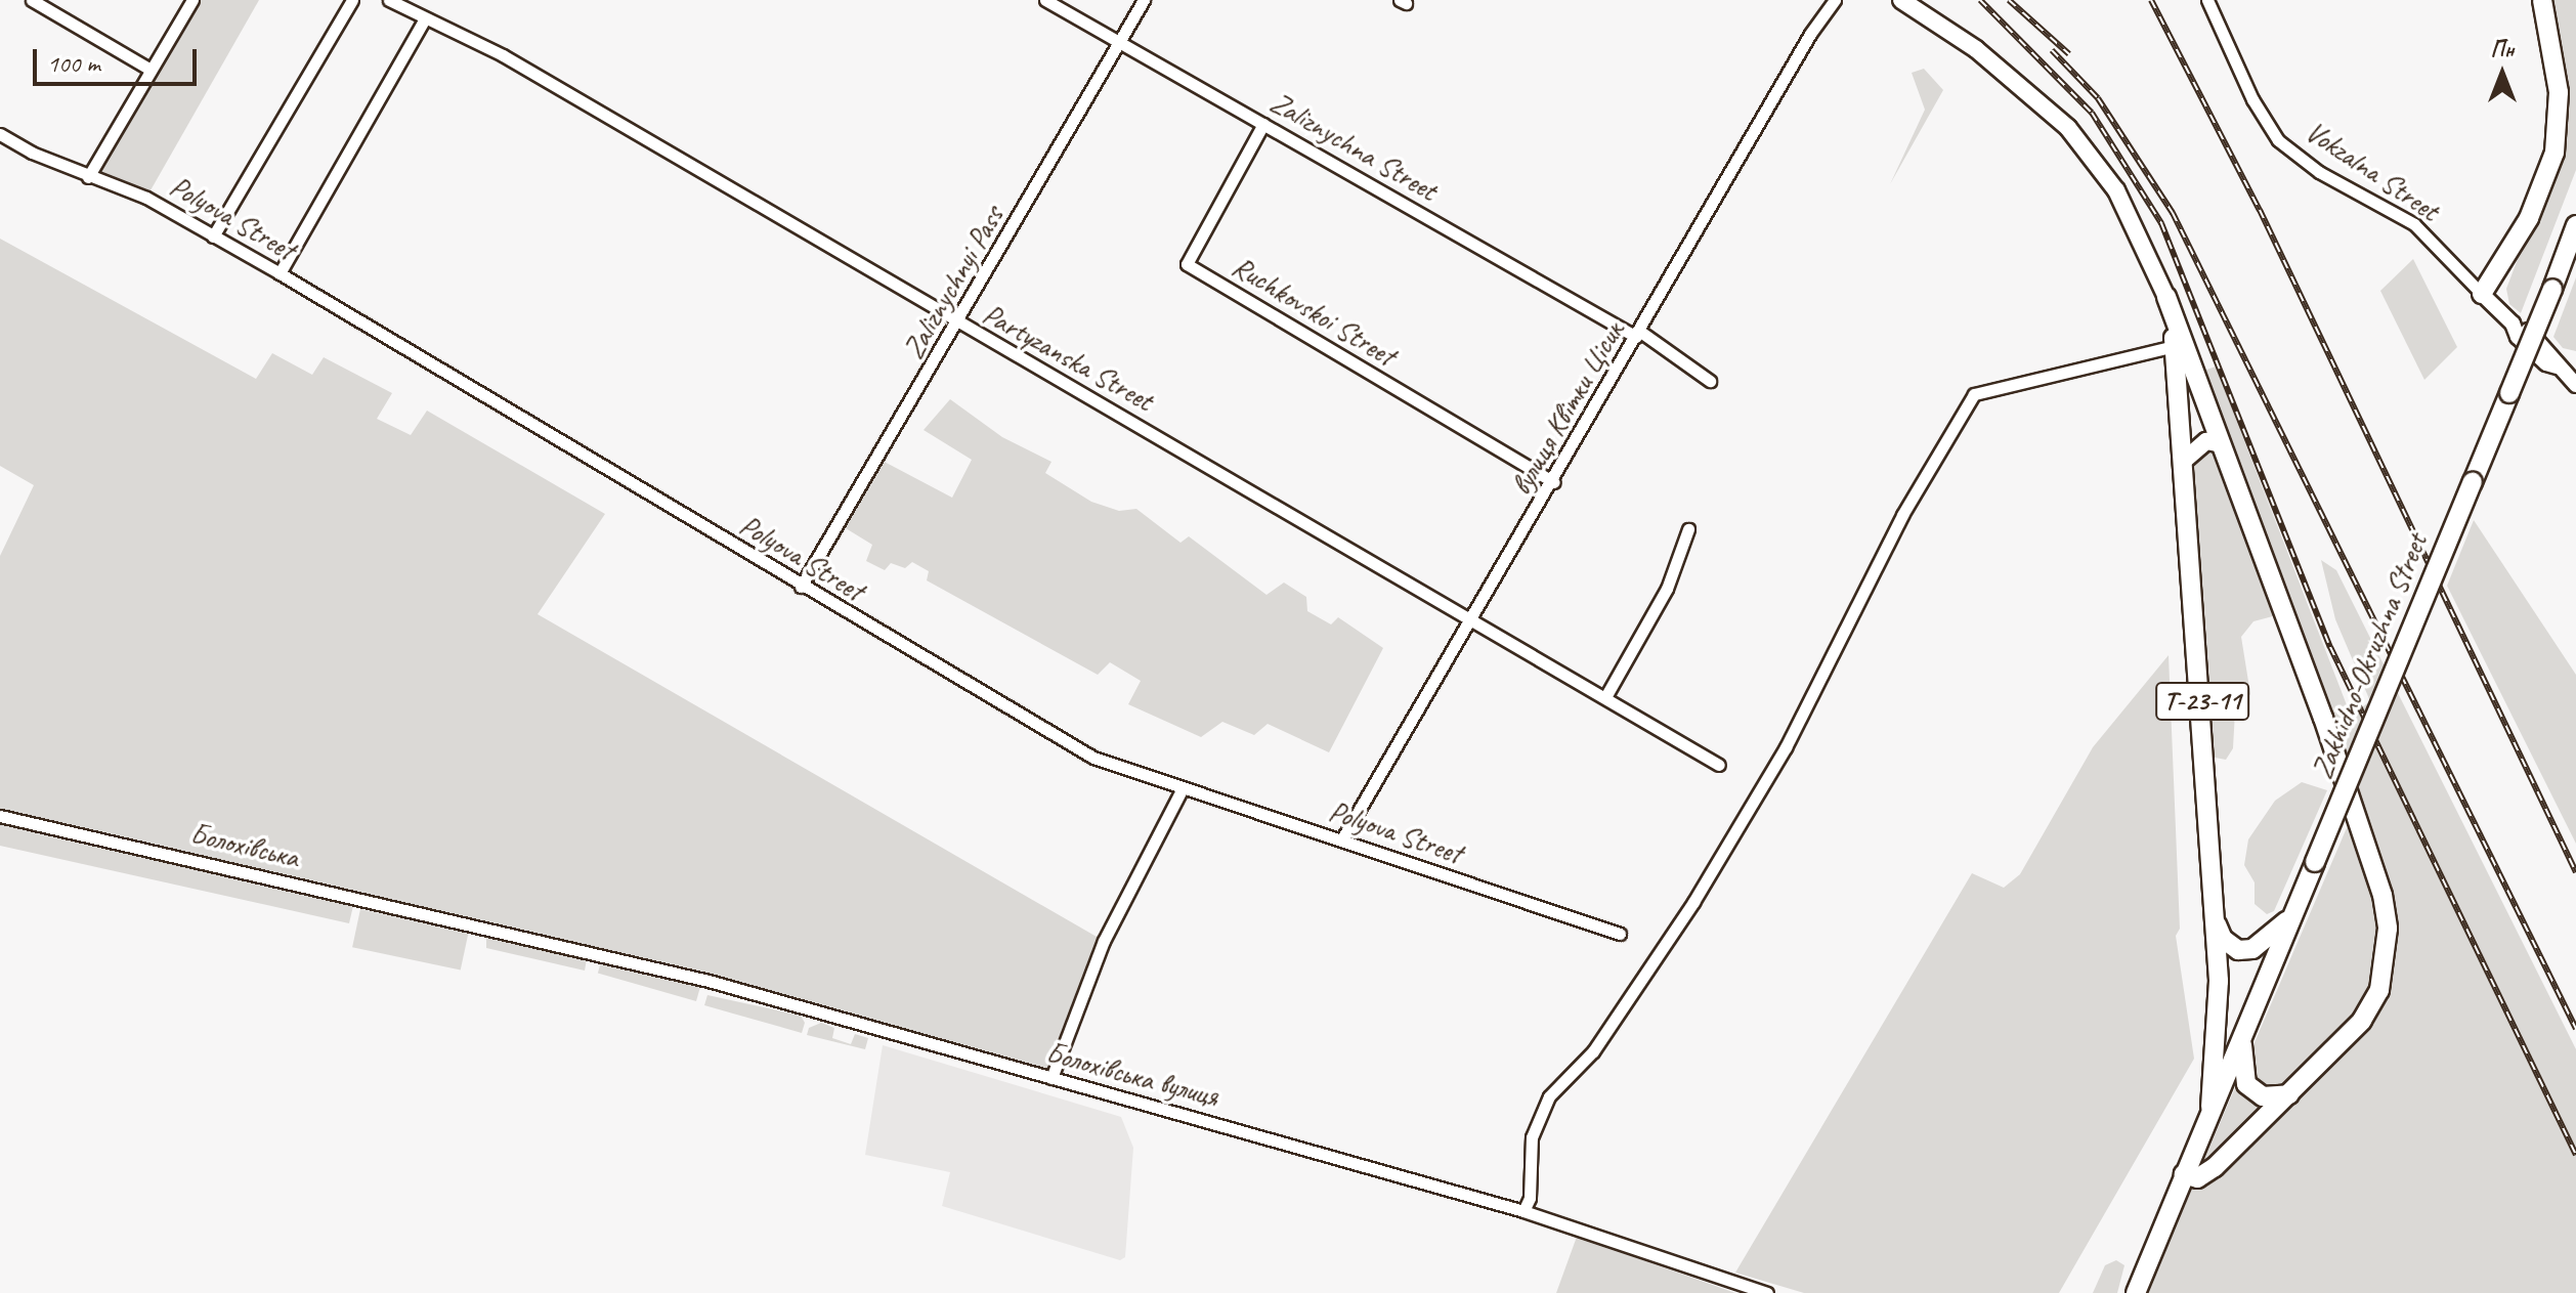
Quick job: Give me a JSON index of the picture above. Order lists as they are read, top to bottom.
{
  "streets": {
    "main road": ["Zakhidno-Okruzhna Street", "Т-23-11"],
    "street": [
      "Zaliznychna Street",
      "Vokzalna Street",
      "Polyova Street",
      "Zaliznychnyi Pass",
      "Ruchkovskoi Street",
      "Partyzanska Street",
      "вулиця Квітки Цісик",
      "Болохівська",
      "Болохівська вулиця"
    ]
  },
  "crossings": [
    ["Zaliznychna Street", "Zaliznychnyi Pass"],
    ["Zaliznychna Street", "Ruchkovskoi Street"],
    ["Zaliznychna Street", "вулиця Квітки Цісик"],
    ["Polyova Street", "Zaliznychnyi Pass"],
    ["Polyova Street", "вулиця Квітки Цісик"],
    ["Zaliznychnyi Pass", "Partyzanska Street"],
    ["Ruchkovskoi Street", "вулиця Квітки Цісик"],
    ["Partyzanska Street", "вулиця Квітки Цісик"],
    ["Zakhidno-Okruzhna Street", "Т-23-11"],
    ["Болохівська", "Болохівська вулиця"]
  ],
  "scale_bar": "100 m",
  "north": "top"
}
